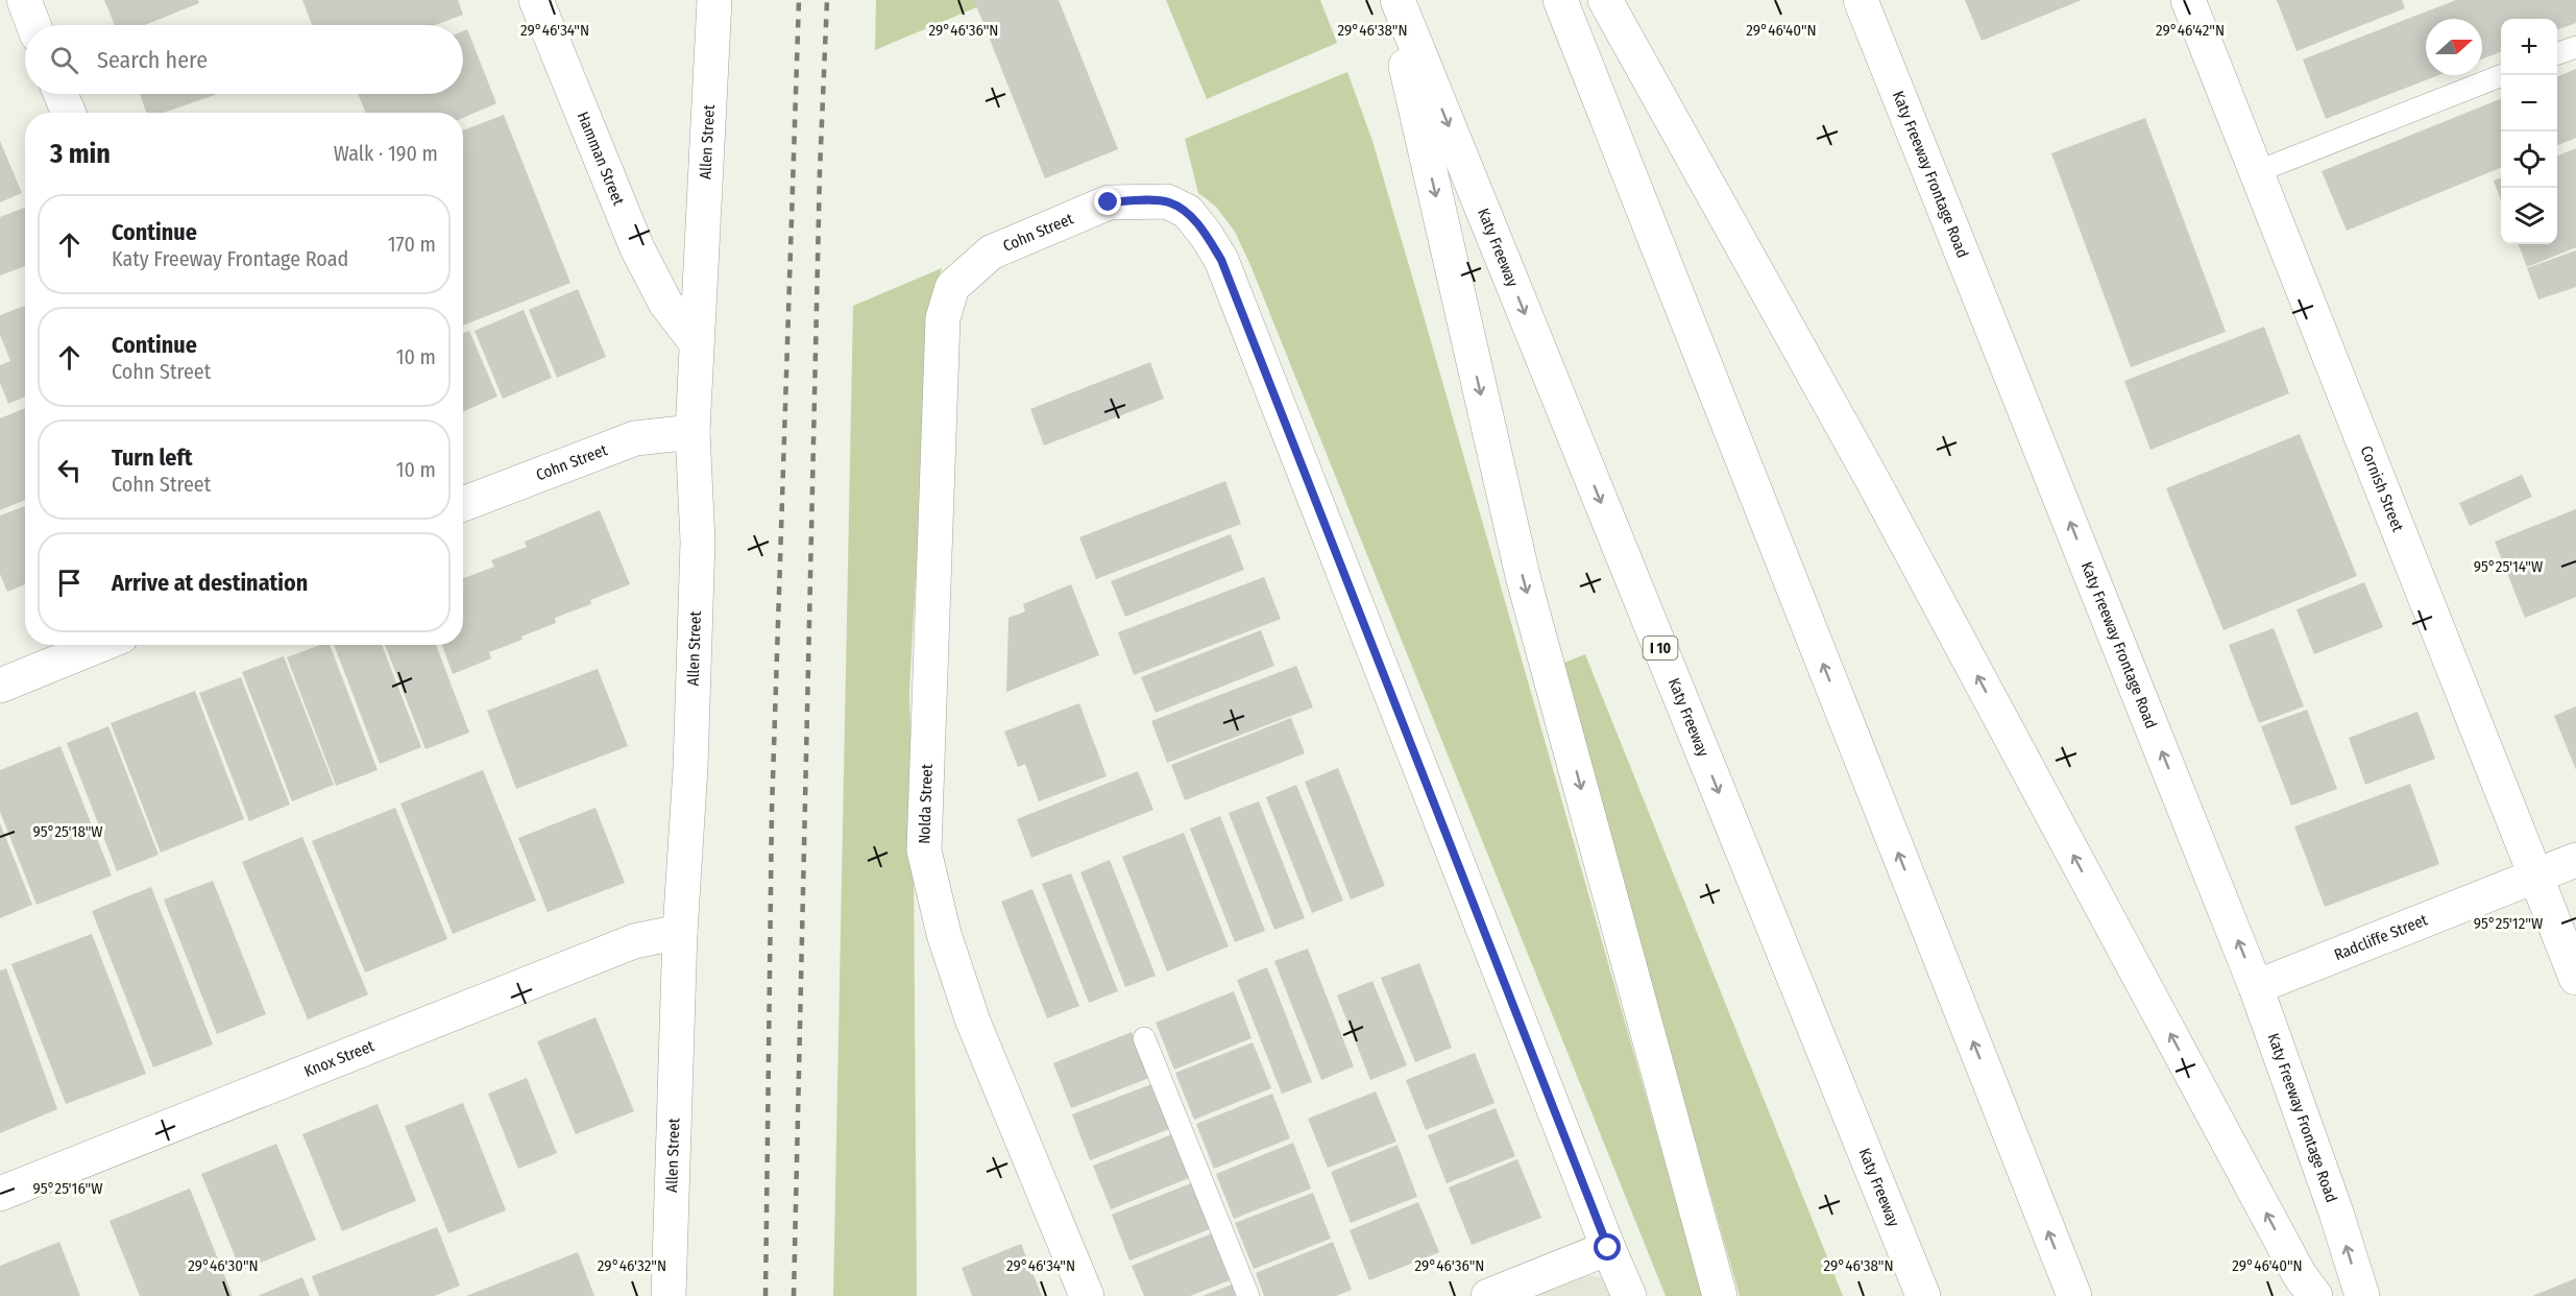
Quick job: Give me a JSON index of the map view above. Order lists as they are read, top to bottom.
{
  "streets": {
    "main road": [
      "Allen Street",
      "Hamman Street",
      "Katy Freeway Frontage Road",
      "Cohn Street",
      "Katy Freeway",
      "Cornish Street",
      "I 10",
      "Nolda Street",
      "Radcliffe Street",
      "Knox Street"
    ]
  },
  "crossings": [
    ["Allen Street", "Hamman Street"],
    ["Allen Street", "Cohn Street"],
    ["Allen Street", "Knox Street"],
    ["Katy Freeway Frontage Road", "Radcliffe Street"],
    ["Cohn Street", "Nolda Street"],
    ["Cornish Street", "Radcliffe Street"]
  ],
  "north": "right",
  "page": {
    "map_buttons": ["+", "−"],
    "search": "Search here",
    "heading": ["3 min", "Walk · 190 m"],
    "list": [
      ["Continue", "Katy Freeway Frontage Road", "170 m"],
      ["Continue", "Cohn Street", "10 m"],
      ["Turn left", "Cohn Street", "10 m"],
      "Arrive at destination"
    ]
  },
  "coordinates": [
    "29°46'34\"N",
    "29°46'36\"N",
    "29°46'38\"N",
    "29°46'40\"N",
    "29°46'42\"N",
    "95°25'14\"W",
    "95°25'18\"W",
    "95°25'12\"W",
    "95°25'16\"W",
    "29°46'30\"N",
    "29°46'32\"N"
  ]
}
